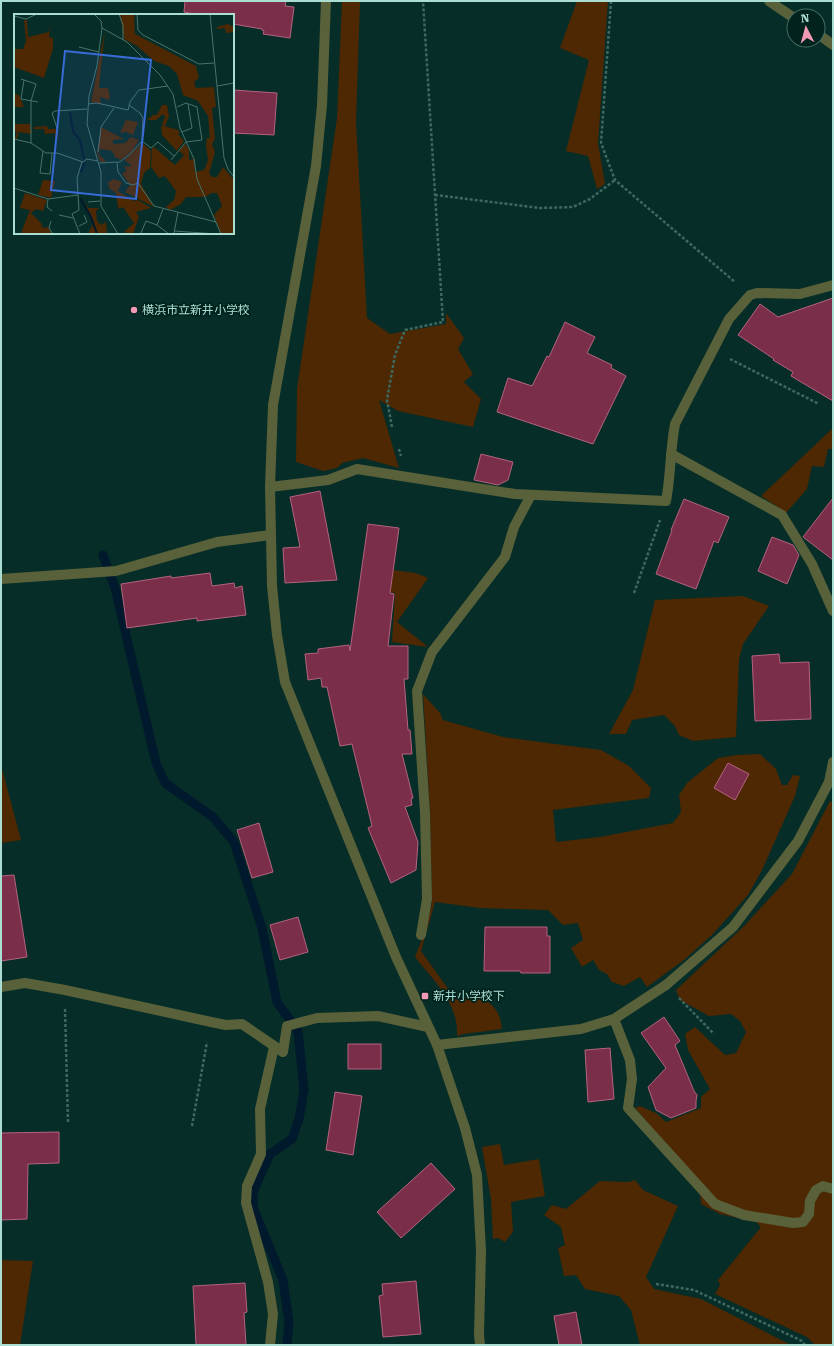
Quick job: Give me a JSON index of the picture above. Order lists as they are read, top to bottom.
{
  "places": {
    "other": ["横浜市立新井小学校"],
    "transit": ["新井小学校下"]
  },
  "north": "top"
}
